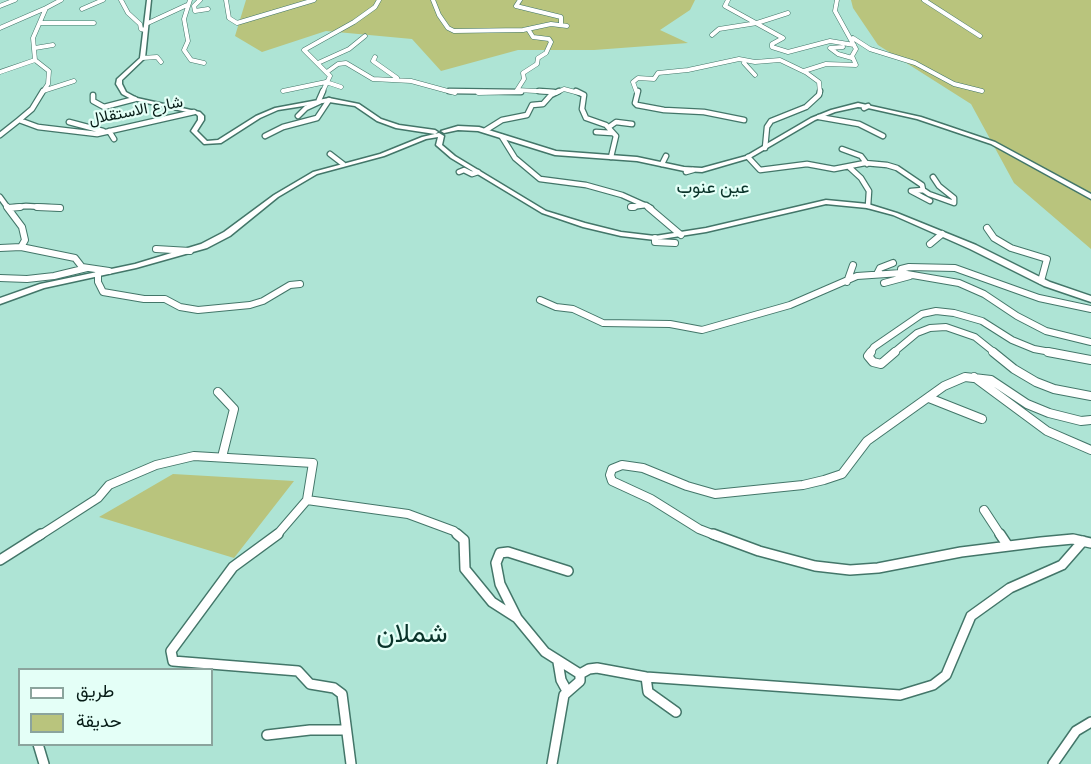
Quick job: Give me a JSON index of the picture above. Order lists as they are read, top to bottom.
{
  "streets": {
    "street": ["شارع الاستقلال"]
  },
  "districts": ["عين عنوب", "شملان"],
  "legend": ["طريق", "حديقة"]
}
